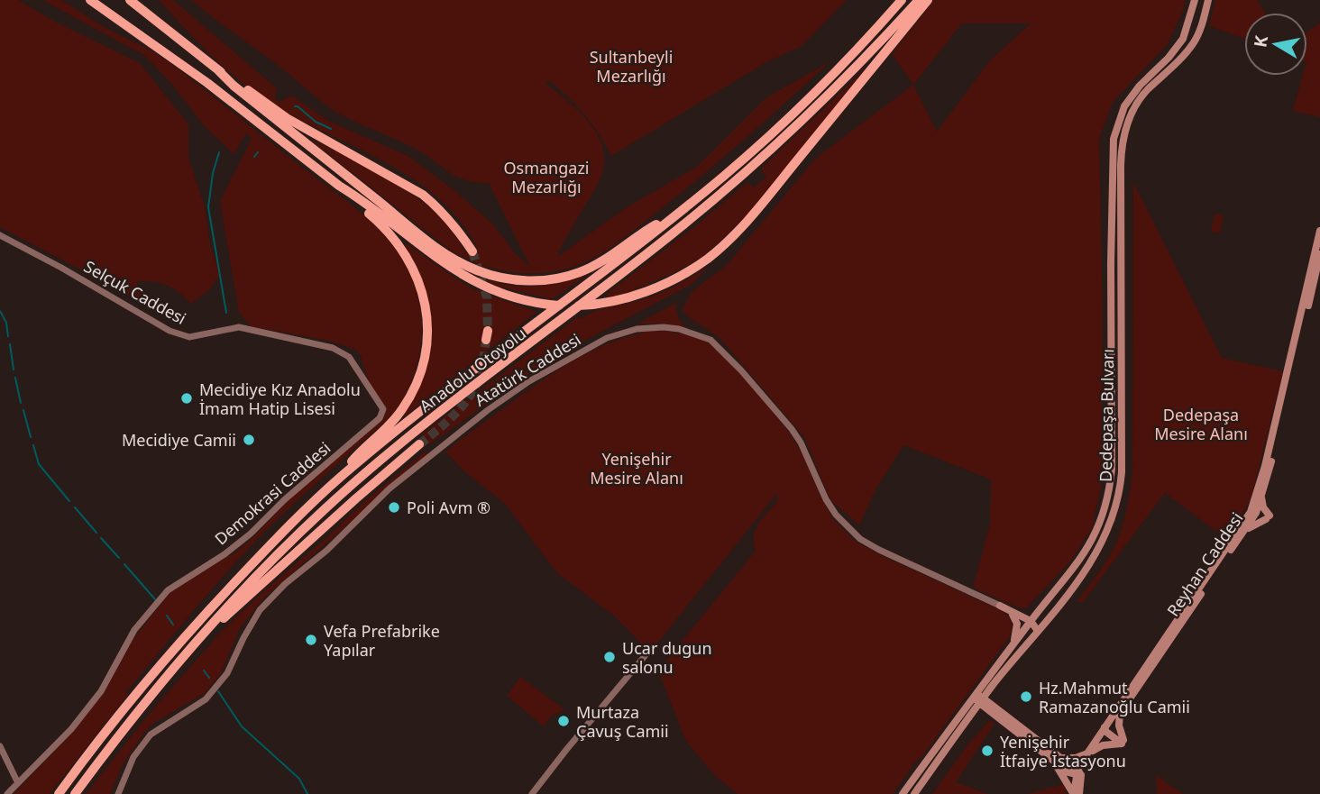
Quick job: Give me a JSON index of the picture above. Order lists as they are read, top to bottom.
{
  "streets": {
    "highway": ["Anadolu Otoyolu"],
    "main road": ["Dedepaşa Bulvarı", "Reyhan Caddesi"],
    "street": ["Selçuk Caddesi", "Atatürk Caddesi", "Demokrasi Caddesi"]
  },
  "crossings": [
    ["Selçuk Caddesi", "Demokrasi Caddesi"]
  ],
  "parks": [
    "Sultanbeyli Mezarlığı",
    "Osmangazi Mezarlığı",
    "Dedepaşa Mesire Alanı",
    "Yenişehir Mesire Alanı"
  ],
  "places": [
    "Mecidiye Kız Anadolu İmam Hatip Lisesi",
    "Mecidiye Camii",
    "Poli Avm ®",
    "Vefa Prefabrike Yapılar",
    "Ucar dugun salonu",
    "Hz.Mahmut Ramazanoğlu Camii",
    "Murtaza Çavuş Camii",
    "Yenişehir İtfaiye İstasyonu"
  ],
  "north": "left"
}
